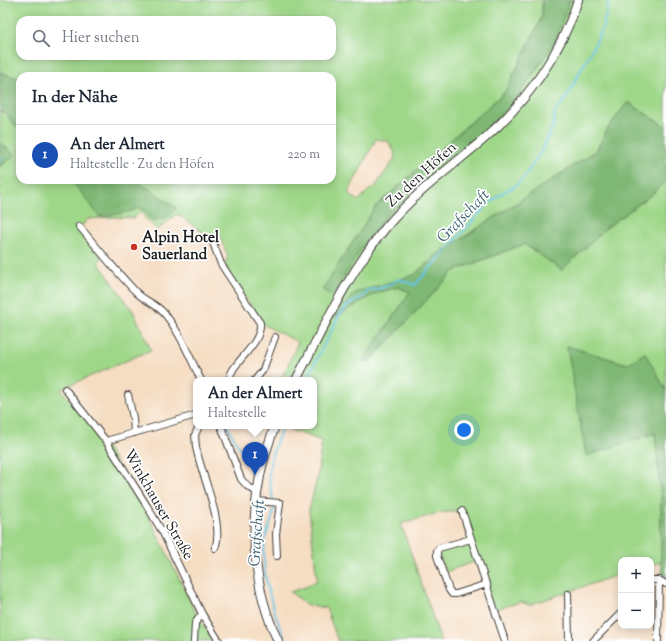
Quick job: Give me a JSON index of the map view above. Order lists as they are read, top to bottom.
{
  "streets": {
    "street": ["Zu den Höfen", "Winkhauser Straße"]
  },
  "water": ["Grafschaft"],
  "places": ["Alpin Hotel Sauerland"],
  "page": {
    "search": "Hier suchen",
    "heading": "In der Nähe",
    "list": [
      {
        "mark": "1",
        "name": "An der Almert",
        "note": "Haltestelle · Zu den Höfen",
        "value": "220 m"
      }
    ],
    "popup": ["An der Almert", "Haltestelle"],
    "pins": "1",
    "map_buttons": ["+", "−"]
  }
}
